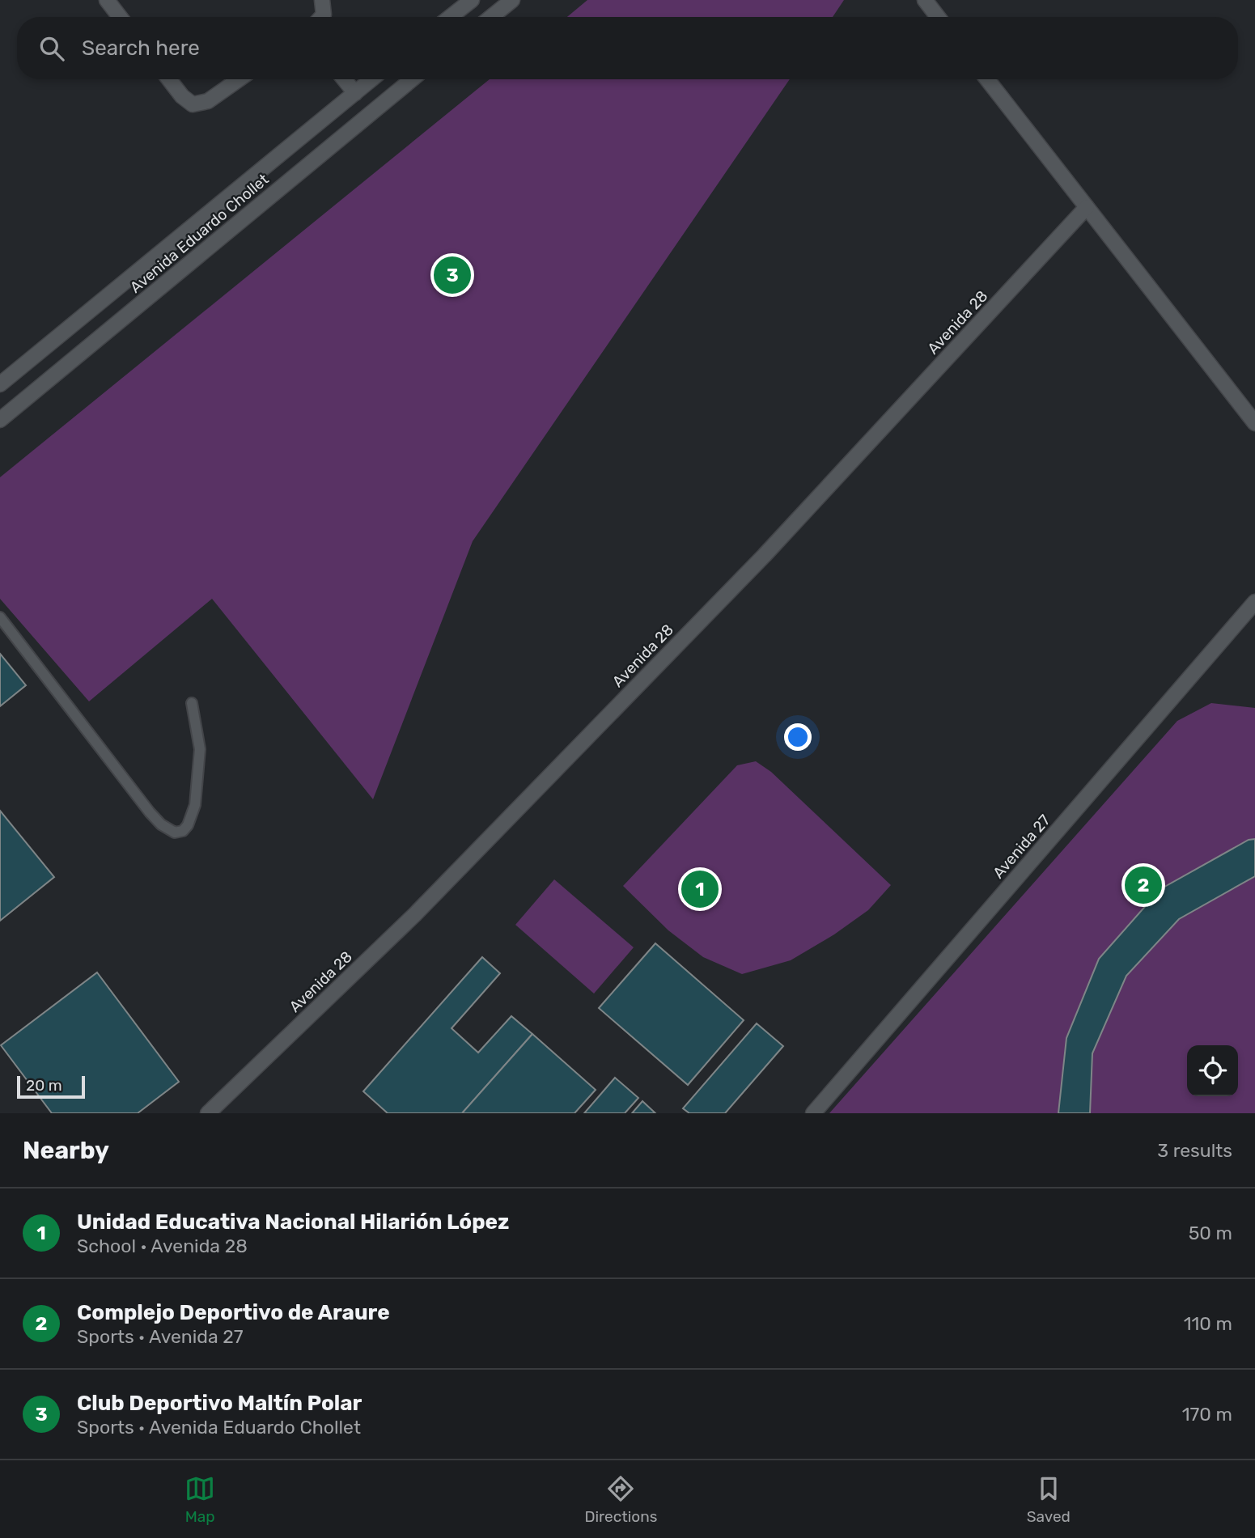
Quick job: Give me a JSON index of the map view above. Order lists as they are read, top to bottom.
{
  "streets": {
    "street": ["Avenida Eduardo Chollet", "Avenida 28", "Avenida 27"]
  },
  "scale_bar": "20 m",
  "page": {
    "search": "Search here",
    "pins": ["3", "2", "1"],
    "scale": "20 m",
    "heading": ["Nearby", "3 results"],
    "list": [
      {
        "mark": "1",
        "name": "Unidad Educativa Nacional Hilarión López",
        "note": "School · Avenida 28",
        "value": "50 m"
      },
      {
        "mark": "2",
        "name": "Complejo Deportivo de Araure",
        "note": "Sports · Avenida 27",
        "value": "110 m"
      },
      {
        "mark": "3",
        "name": "Club Deportivo Maltín Polar",
        "note": "Sports · Avenida Eduardo Chollet",
        "value": "170 m"
      }
    ],
    "nav": ["Map", "Directions", "Saved"]
  }
}
